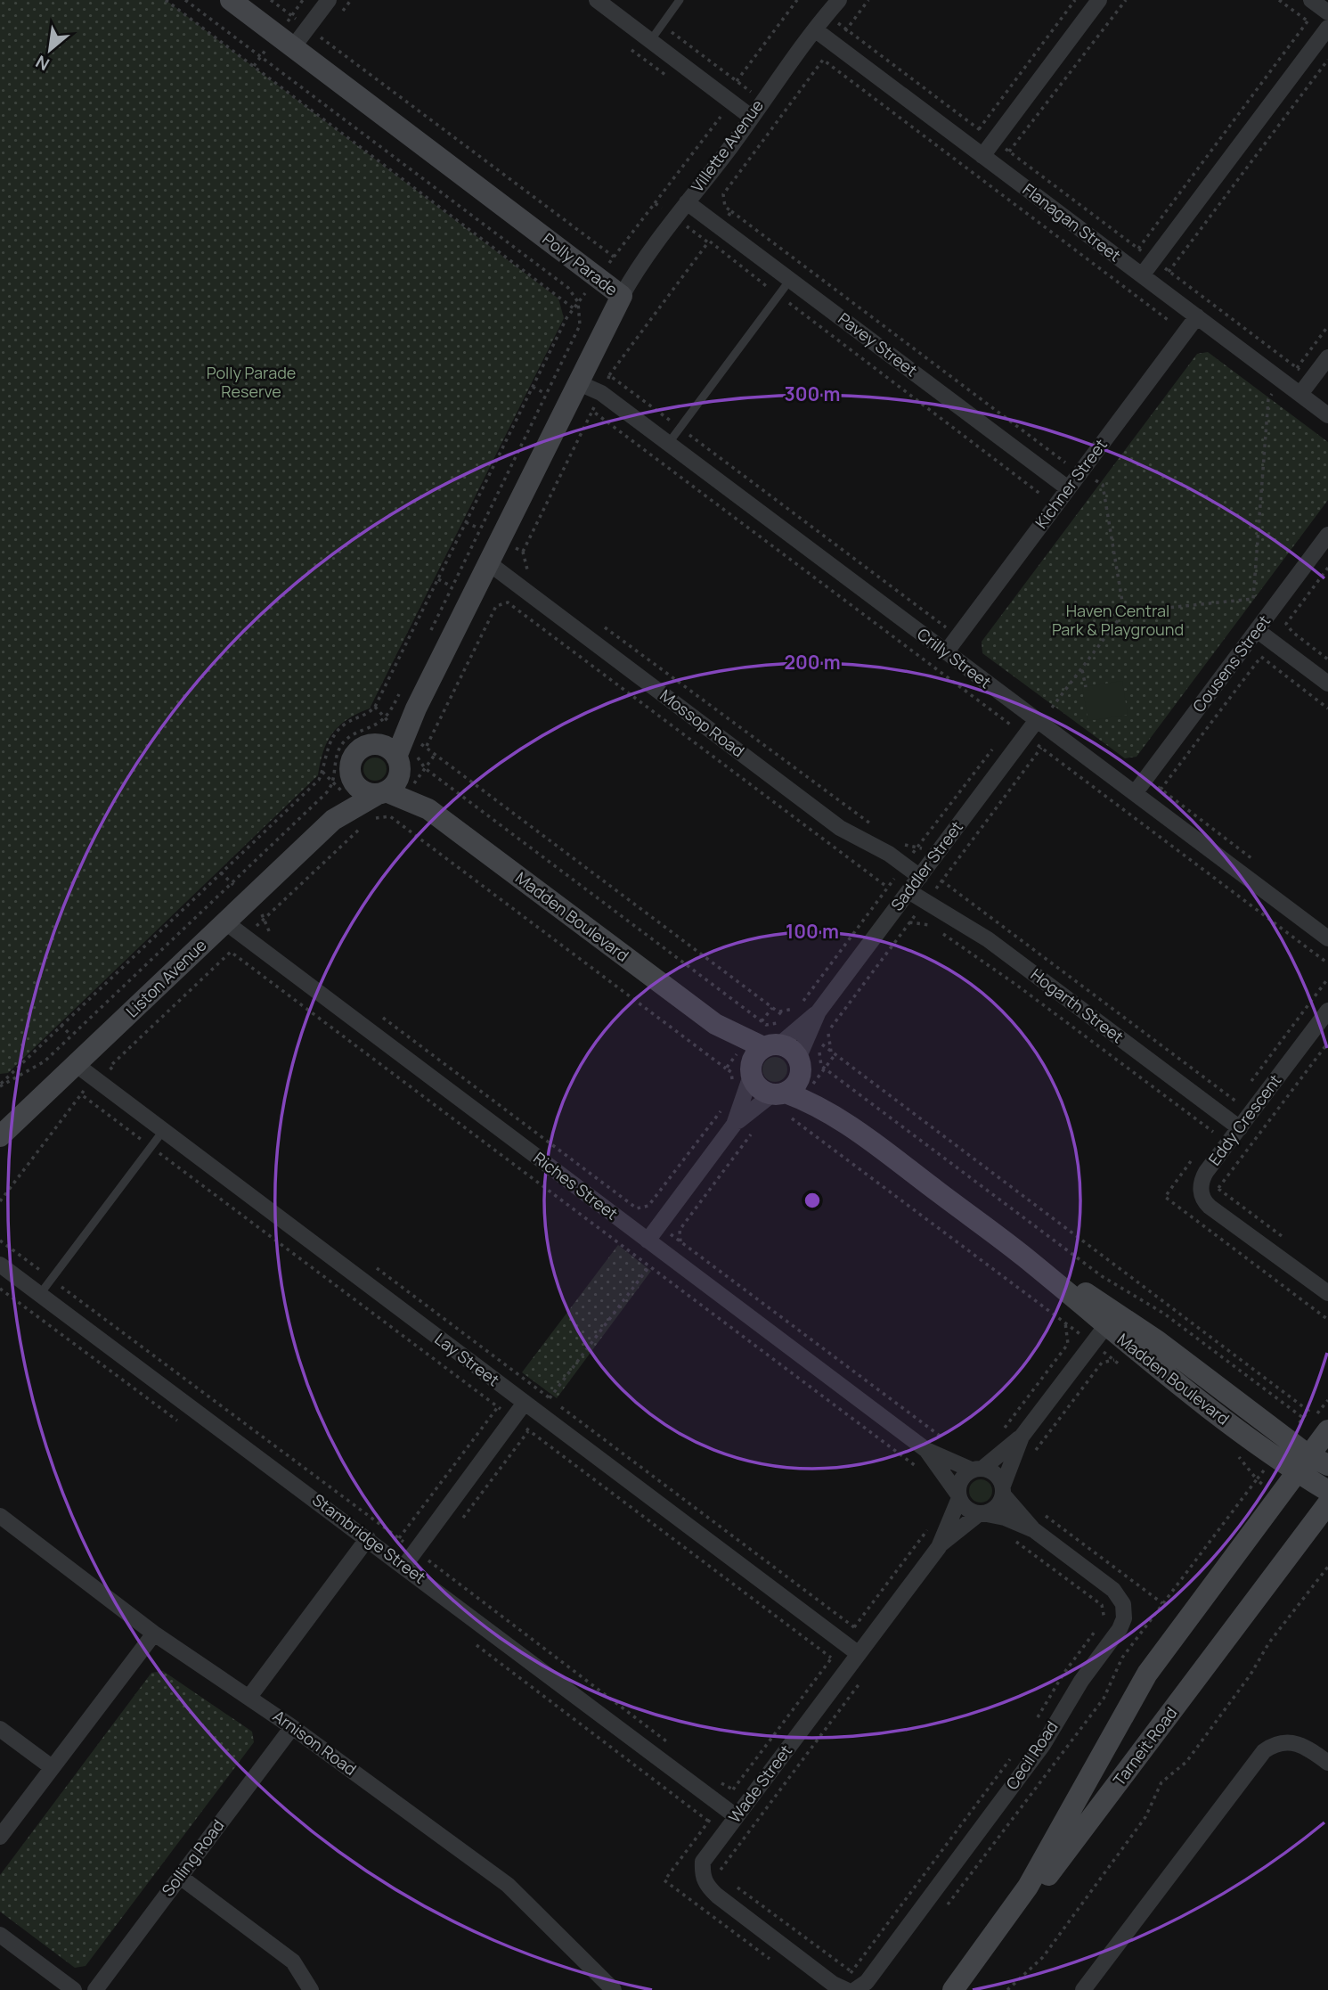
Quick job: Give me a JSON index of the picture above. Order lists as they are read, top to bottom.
{
  "streets": {
    "street": [
      "Villette Avenue",
      "Flanagan Street",
      "Polly Parade",
      "Pavey Street",
      "Kichner Street",
      "Crilly Street",
      "Cousens Street",
      "Mossop Road",
      "Saddler Street",
      "Madden Boulevard",
      "Liston Avenue",
      "Hogarth Street",
      "Eddy Crescent",
      "Riches Street",
      "Lay Street",
      "Stambridge Street",
      "Arnison Road",
      "Tarneit Road",
      "Cecil Road",
      "Wade Street",
      "Solling Road"
    ]
  },
  "crossings": [
    ["Villette Avenue", "Flanagan Street"],
    ["Villette Avenue", "Polly Parade"],
    ["Villette Avenue", "Pavey Street"],
    ["Flanagan Street", "Kichner Street"],
    ["Polly Parade", "Crilly Street"],
    ["Polly Parade", "Mossop Road"],
    ["Polly Parade", "Madden Boulevard"],
    ["Polly Parade", "Liston Avenue"],
    ["Pavey Street", "Kichner Street"],
    ["Kichner Street", "Crilly Street"],
    ["Crilly Street", "Cousens Street"],
    ["Crilly Street", "Saddler Street"],
    ["Mossop Road", "Saddler Street"],
    ["Saddler Street", "Madden Boulevard"],
    ["Saddler Street", "Hogarth Street"],
    ["Madden Boulevard", "Liston Avenue"],
    ["Liston Avenue", "Riches Street"],
    ["Liston Avenue", "Lay Street"],
    ["Hogarth Street", "Eddy Crescent"],
    ["Riches Street", "Wade Street"],
    ["Lay Street", "Wade Street"],
    ["Stambridge Street", "Wade Street"],
    ["Arnison Road", "Solling Road"],
    ["Cecil Road", "Wade Street"]
  ],
  "parks": ["Polly Parade Reserve", "Haven Central Park & Playground"],
  "north": "bottom left",
  "rings": ["300 m", "200 m", "100 m"]
}
